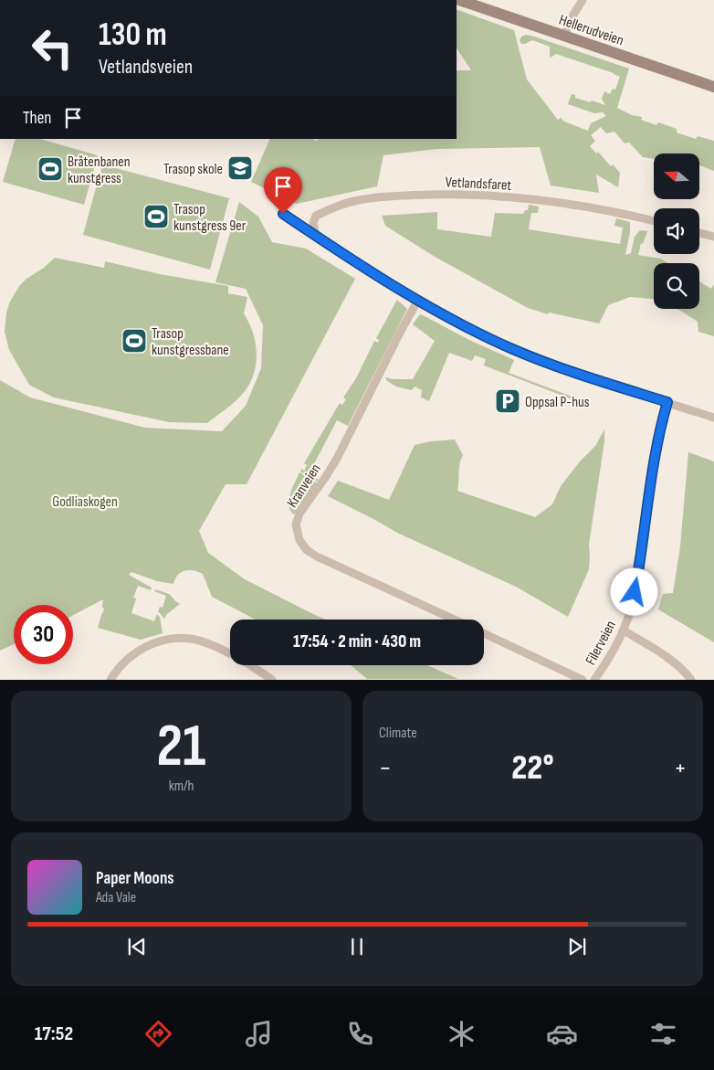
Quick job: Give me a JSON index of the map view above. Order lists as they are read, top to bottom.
{
  "streets": {
    "main road": ["Hellerudveien"],
    "street": ["Vetlandsfaret", "Kranveien", "Filerveien"]
  },
  "parks": ["Godliaskogen"],
  "places": {
    "school or university": ["Trasop skole"],
    "sports": ["Bråtenbanen kunstgress", "Trasop kunstgress 9er", "Trasop kunstgressbane"],
    "parking": ["Oppsal P-hus"]
  },
  "north": "left",
  "page": {
    "turn": ["130 m", "Vetlandsveien"],
    "then": "Then",
    "limit": "30",
    "trip": "17:54 · 2 min · 430 m",
    "tile": [
      ["21", "km/h"],
      "Climate"
    ],
    "heat": ["−", "22°", "+"],
    "song": ["Paper Moons", "Ada Vale"],
    "tabs": "17:52"
  }
}
